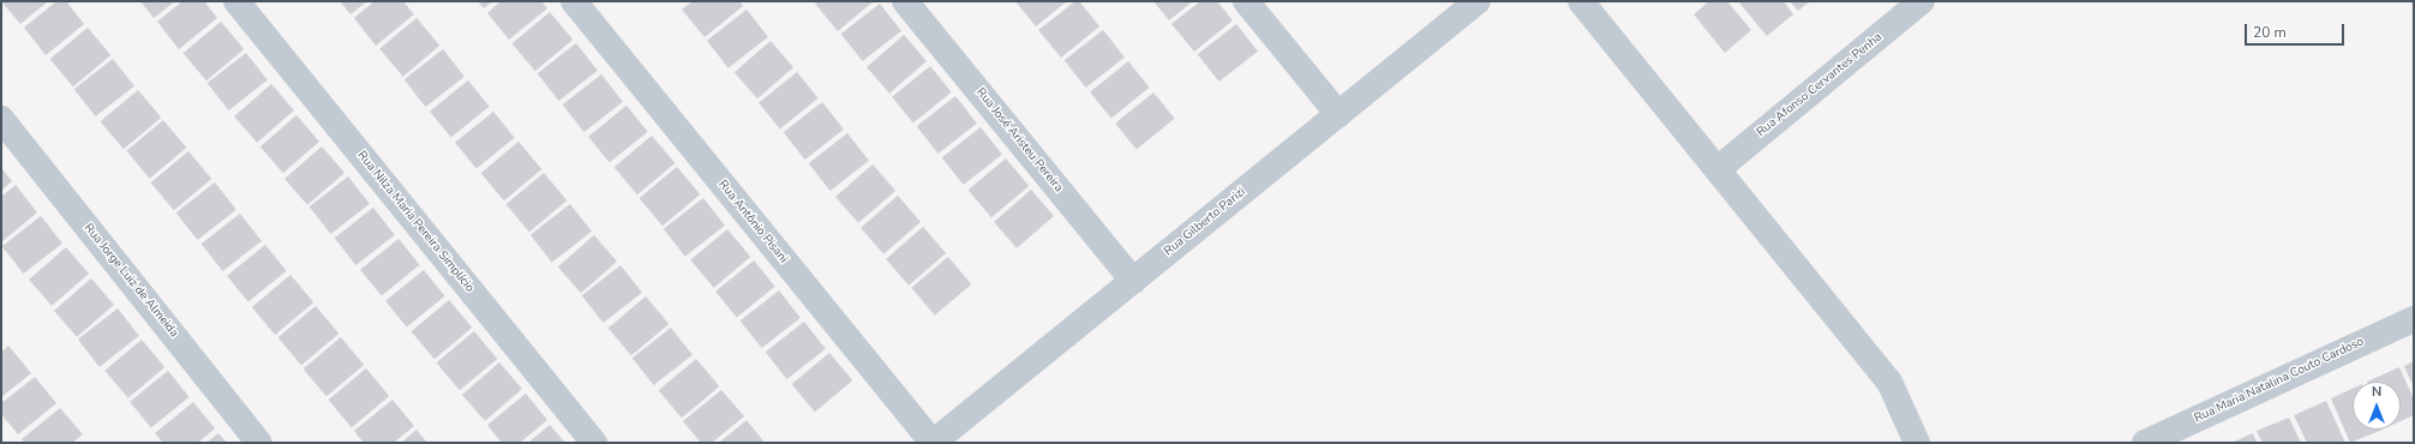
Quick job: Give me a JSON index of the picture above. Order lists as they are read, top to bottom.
{
  "streets": {
    "street": [
      "Rua Afonso Cervantes Penha",
      "Rua José Aristeu Pereira",
      "Rua Nilza Maria Pereira Simplício",
      "Rua Antônio Pisani",
      "Rua Gilberto Parizi",
      "Rua Jorge Luiz de Almeida",
      "Rua Maria Natalina Couto Cardoso"
    ]
  },
  "crossings": [
    ["Rua José Aristeu Pereira", "Rua Gilberto Parizi"],
    ["Rua Antônio Pisani", "Rua Gilberto Parizi"]
  ],
  "scale_bar": "20 m",
  "north": "top"
}
